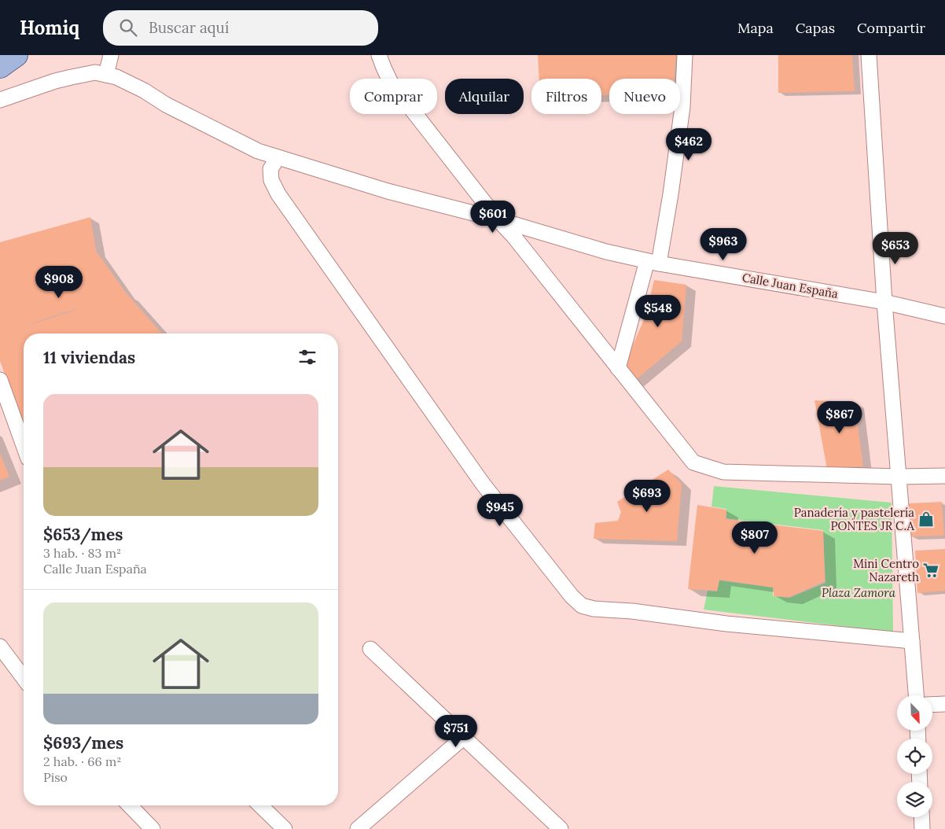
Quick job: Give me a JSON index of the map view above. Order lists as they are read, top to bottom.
{
  "streets": {
    "street": ["Calle Juan España"]
  },
  "parks": ["Plaza Zamora"],
  "places": {
    "shop": ["Panadería y pastelería PONTES JR C.A"],
    "supermarket": ["Mini Centro Nazareth"]
  },
  "north": "bottom right",
  "page": {
    "header": "Homiq",
    "search": "Buscar aquí",
    "nav": ["Mapa", "Capas", "Compartir"],
    "chip": [
      "Comprar",
      "Alquilar",
      "Filtros",
      "Nuevo"
    ],
    "price": [
      "$462",
      "$601",
      "$963",
      "$653",
      "$908",
      "$548",
      "$867",
      "$693",
      "$945",
      "$807",
      "$751"
    ],
    "heading": "11 viviendas",
    "list": [
      {
        "name": "$653/mes",
        "note": "3 hab. · 83 m² · Calle Juan España"
      },
      {
        "name": "$693/mes",
        "note": "2 hab. · 66 m² · Piso"
      }
    ]
  }
}
